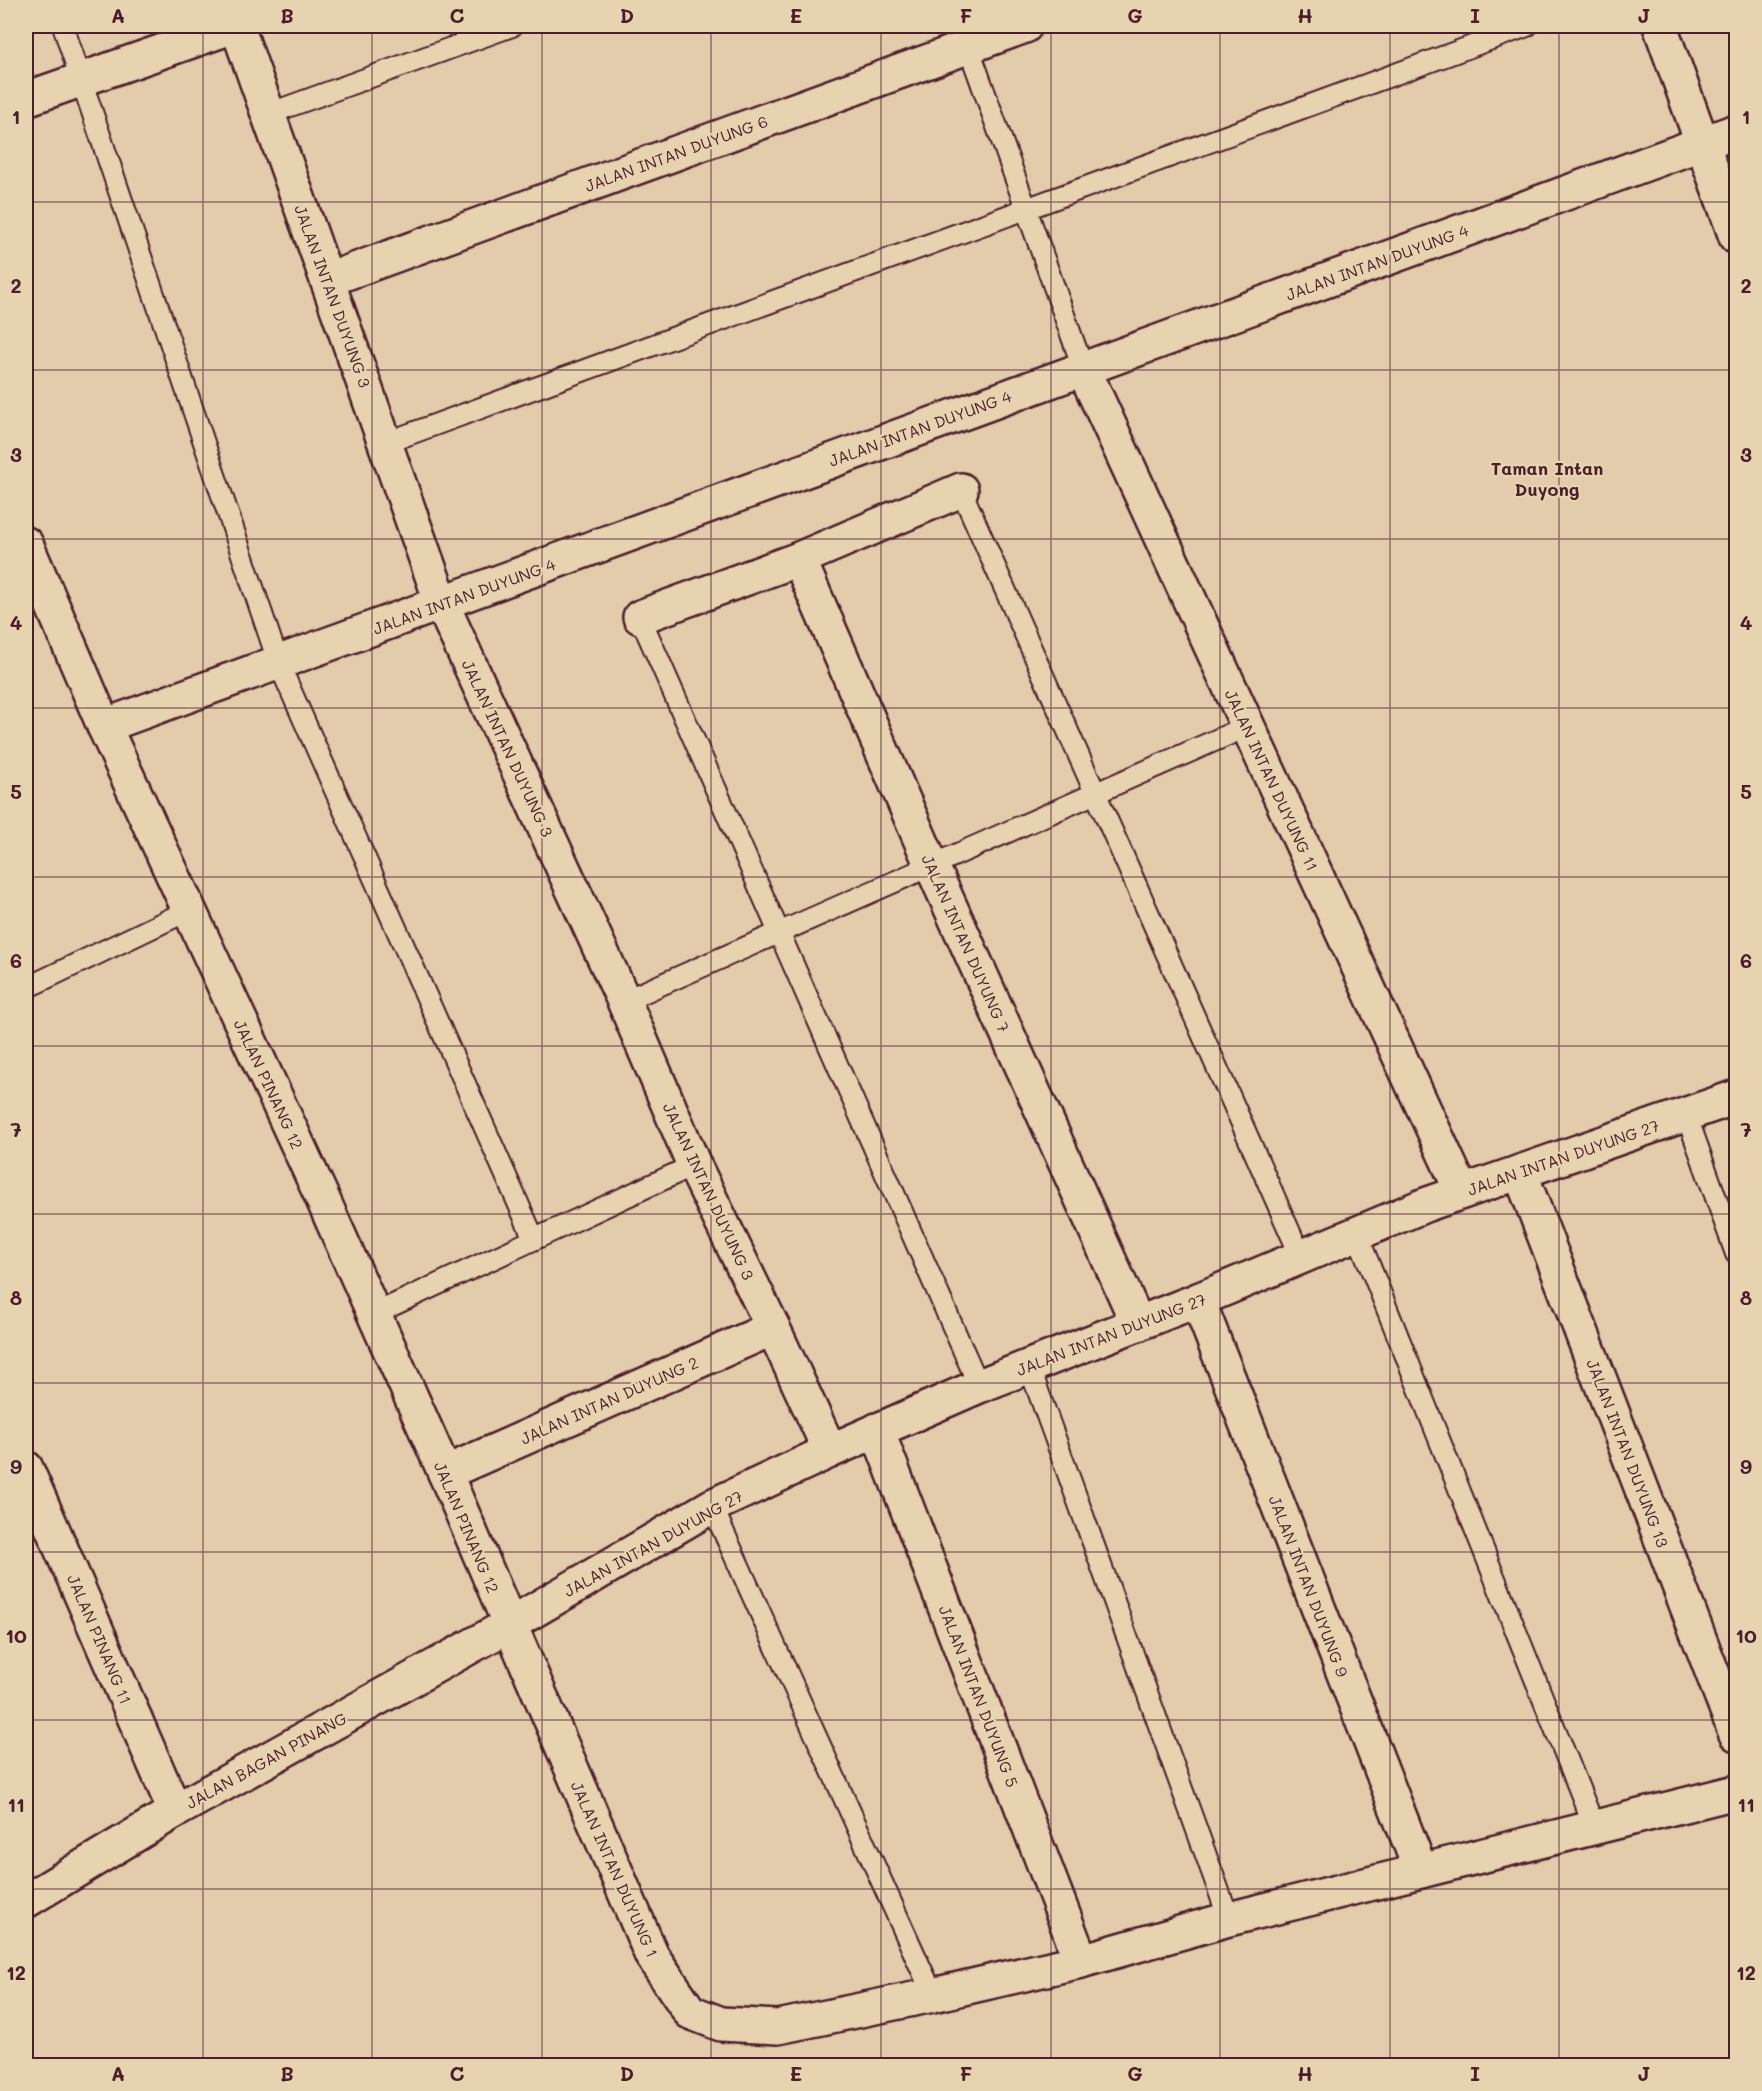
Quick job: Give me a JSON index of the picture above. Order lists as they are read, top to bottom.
{
  "streets": {
    "street": [
      "JALAN INTAN DUYUNG 6",
      "JALAN INTAN DUYUNG 4",
      "JALAN INTAN DUYUNG 3",
      "JALAN INTAN DUYUNG 11",
      "JALAN INTAN DUYUNG 7",
      "JALAN PINANG 12",
      "JALAN INTAN DUYUNG 27",
      "JALAN INTAN DUYUNG 2",
      "JALAN INTAN DUYUNG 13",
      "JALAN INTAN DUYUNG 9",
      "JALAN PINANG 11",
      "JALAN INTAN DUYUNG 5",
      "JALAN BAGAN PINANG",
      "JALAN INTAN DUYUNG 1"
    ]
  },
  "crossings": [
    ["JALAN INTAN DUYUNG 6", "JALAN INTAN DUYUNG 3"],
    ["JALAN INTAN DUYUNG 4", "JALAN INTAN DUYUNG 3"],
    ["JALAN INTAN DUYUNG 4", "JALAN INTAN DUYUNG 11"],
    ["JALAN INTAN DUYUNG 4", "JALAN PINANG 12"],
    ["JALAN INTAN DUYUNG 3", "JALAN INTAN DUYUNG 27"],
    ["JALAN INTAN DUYUNG 3", "JALAN INTAN DUYUNG 2"],
    ["JALAN INTAN DUYUNG 11", "JALAN INTAN DUYUNG 27"],
    ["JALAN INTAN DUYUNG 7", "JALAN INTAN DUYUNG 27"],
    ["JALAN PINANG 12", "JALAN INTAN DUYUNG 27"],
    ["JALAN PINANG 12", "JALAN INTAN DUYUNG 2"],
    ["JALAN PINANG 12", "JALAN BAGAN PINANG"],
    ["JALAN PINANG 12", "JALAN INTAN DUYUNG 1"],
    ["JALAN INTAN DUYUNG 27", "JALAN INTAN DUYUNG 13"],
    ["JALAN INTAN DUYUNG 27", "JALAN INTAN DUYUNG 9"],
    ["JALAN INTAN DUYUNG 27", "JALAN INTAN DUYUNG 5"],
    ["JALAN INTAN DUYUNG 27", "JALAN BAGAN PINANG"],
    ["JALAN INTAN DUYUNG 27", "JALAN INTAN DUYUNG 1"],
    ["JALAN INTAN DUYUNG 9", "JALAN INTAN DUYUNG 1"],
    ["JALAN PINANG 11", "JALAN BAGAN PINANG"],
    ["JALAN INTAN DUYUNG 5", "JALAN INTAN DUYUNG 1"],
    ["JALAN BAGAN PINANG", "JALAN INTAN DUYUNG 1"]
  ],
  "districts": ["Taman Intan Duyong"],
  "grid": {
    "columns": [
      "A",
      "B",
      "C",
      "D",
      "E",
      "F",
      "G",
      "H",
      "I",
      "J"
    ],
    "rows": [
      "1",
      "2",
      "3",
      "4",
      "5",
      "6",
      "7",
      "8",
      "9",
      "10",
      "11",
      "12"
    ]
  }
}
